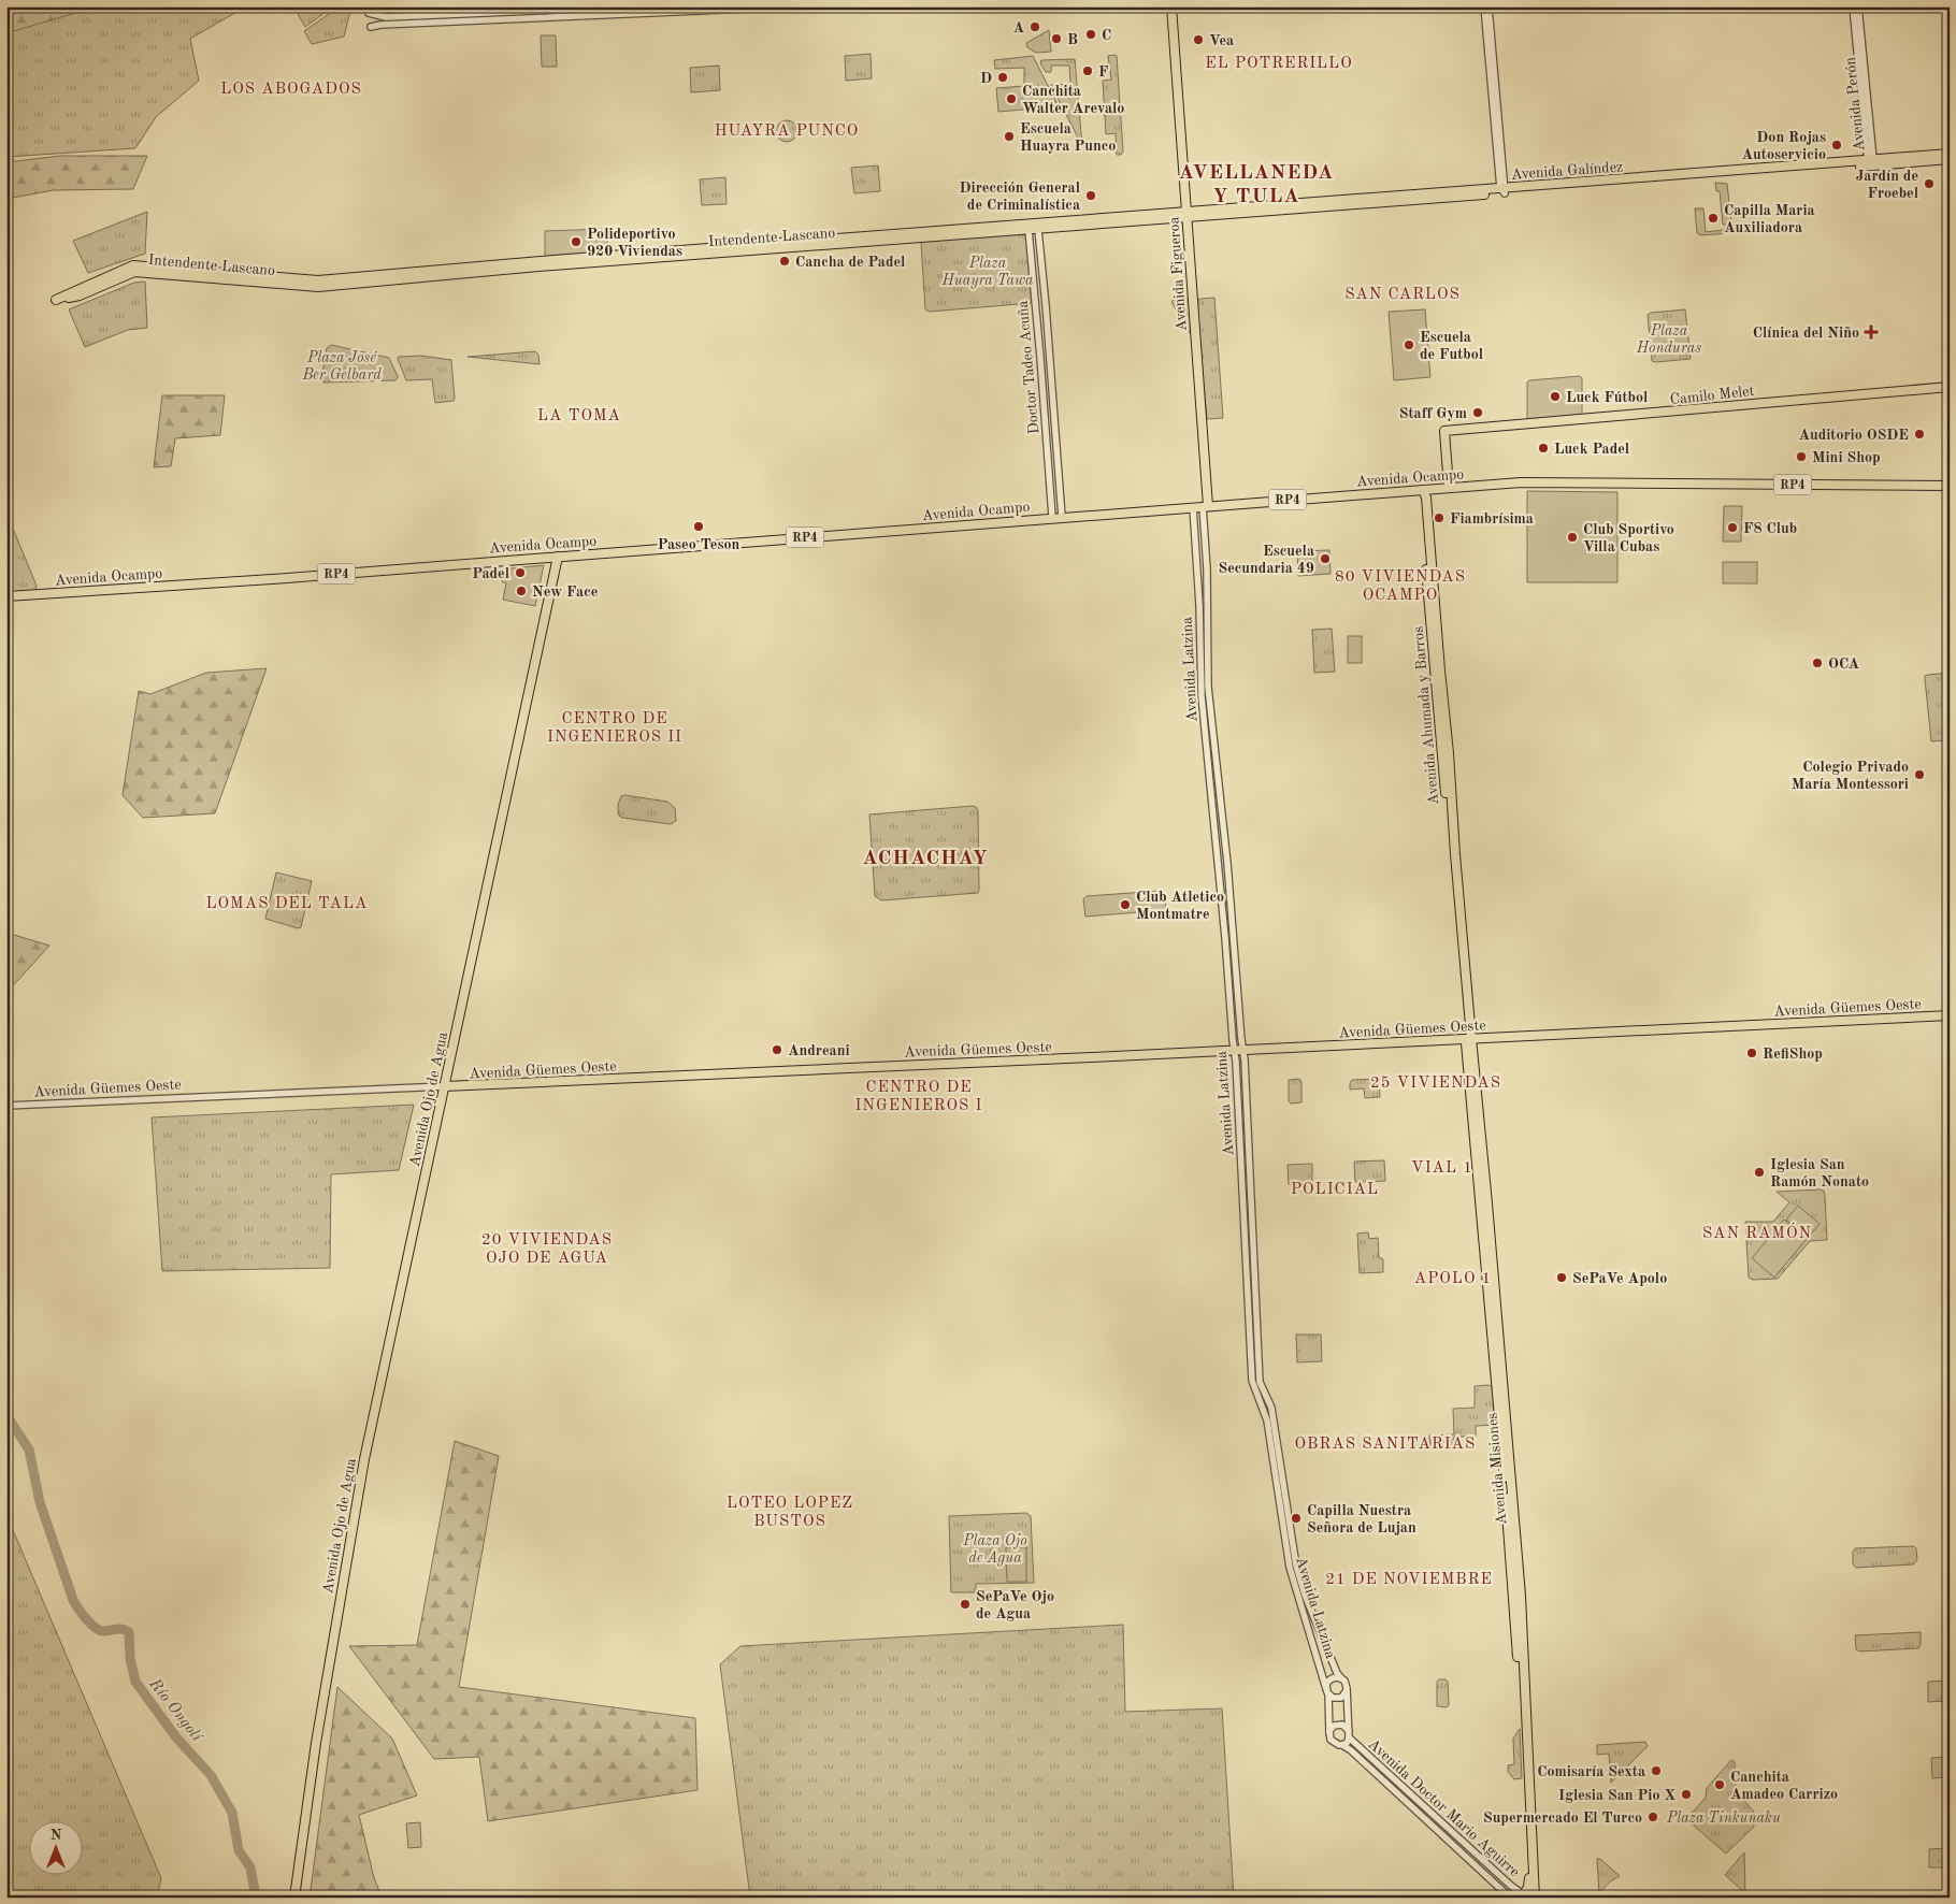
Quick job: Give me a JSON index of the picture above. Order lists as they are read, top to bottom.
{
  "streets": {
    "main road": [
      "Avenida Galíndez",
      "Intendente Lascano",
      "Avenida Figueroa",
      "Camilo Melet",
      "Avenida Ocampo",
      "RP4",
      "Avenida Ahumada y Barros",
      "Avenida Güemes Oeste",
      "Avenida Ojo de Agua",
      "Avenida Misiones"
    ],
    "street": [
      "Avenida Perón",
      "Doctor Tadeo Acuña",
      "Avenida Latzina",
      "Avenida Doctor Mario Aguirre"
    ]
  },
  "crossings": [
    ["Avenida Perón", "Avenida Galíndez"],
    ["Avenida Galíndez", "Intendente Lascano"],
    ["Avenida Galíndez", "Avenida Figueroa"],
    ["Intendente Lascano", "Avenida Figueroa"],
    ["Intendente Lascano", "Doctor Tadeo Acuña"],
    ["Avenida Figueroa", "Avenida Ocampo"],
    ["Avenida Figueroa", "Avenida Latzina"],
    ["Doctor Tadeo Acuña", "Avenida Ocampo"],
    ["Camilo Melet", "Avenida Ocampo"],
    ["Avenida Ocampo", "Avenida Latzina"],
    ["Avenida Ocampo", "Avenida Ahumada y Barros"],
    ["Avenida Ocampo", "Avenida Ojo de Agua"],
    ["Avenida Latzina", "Avenida Güemes Oeste"],
    ["Avenida Latzina", "Avenida Doctor Mario Aguirre"],
    ["Avenida Ahumada y Barros", "Avenida Güemes Oeste"],
    ["Avenida Ahumada y Barros", "Avenida Misiones"],
    ["Avenida Güemes Oeste", "Avenida Ojo de Agua"],
    ["Avenida Güemes Oeste", "Avenida Misiones"],
    ["Avenida Misiones", "Avenida Doctor Mario Aguirre"]
  ],
  "districts": [
    "EL POTRERILLO",
    "LOS ABOGADOS",
    "HUAYRA PUNCO",
    "AVELLANEDA Y TULA",
    "SAN CARLOS",
    "LA TOMA",
    "80 VIVIENDAS OCAMPO",
    "CENTRO DE INGENIEROS II",
    "ACHACHAY",
    "LOMAS DEL TALA",
    "25 VIVIENDAS",
    "CENTRO DE INGENIEROS I",
    "VIAL 1",
    "POLICIAL",
    "SAN RAMÓN",
    "20 VIVIENDAS OJO DE AGUA",
    "APOLO 1",
    "OBRAS SANITARIAS",
    "LOTEO LOPEZ BUSTOS",
    "21 DE NOVIEMBRE"
  ],
  "water": ["Río Ongolí"],
  "parks": [
    "Plaza Huayra Tawa",
    "Plaza Honduras",
    "Plaza José Ber Gelbard",
    "Plaza Ojo de Agua",
    "Plaza Tinkunaku"
  ],
  "places": {
    "other": [
      "A",
      "C",
      "B",
      "Vea",
      "F",
      "D",
      "Canchita Walter Arevalo",
      "Escuela Huayra Punco",
      "Don Rojas Autoservicio",
      "Jardín de Froebel",
      "Dirección General de Criminalística",
      "Capilla Maria Auxiliadora",
      "Polideportivo 920 Viviendas",
      "Cancha de Padel",
      "Escuela de Futbol",
      "Luck Fútbol",
      "Staff Gym",
      "Auditorio OSDE",
      "Luck Padel",
      "Mini Shop",
      "Fiambrísima",
      "Paseo Teson",
      "F8 Club",
      "Club Sportivo Villa Cubas",
      "Escuela Secundaria 49",
      "Padel",
      "New Face",
      "OCA",
      "Colegio Privado María Montessori",
      "Club Atletico Montmatre",
      "Andreani",
      "RefiShop",
      "Iglesia San Ramón Nonato",
      "SePaVe Apolo",
      "Capilla Nuestra Señora de Lujan",
      "SePaVe Ojo de Agua",
      "Comisaría Sexta",
      "Canchita Amadeo Carrizo",
      "Iglesia San Pio X",
      "Supermercado El Turco"
    ],
    "health": ["Clínica del Niño"]
  },
  "north": "top"
}
